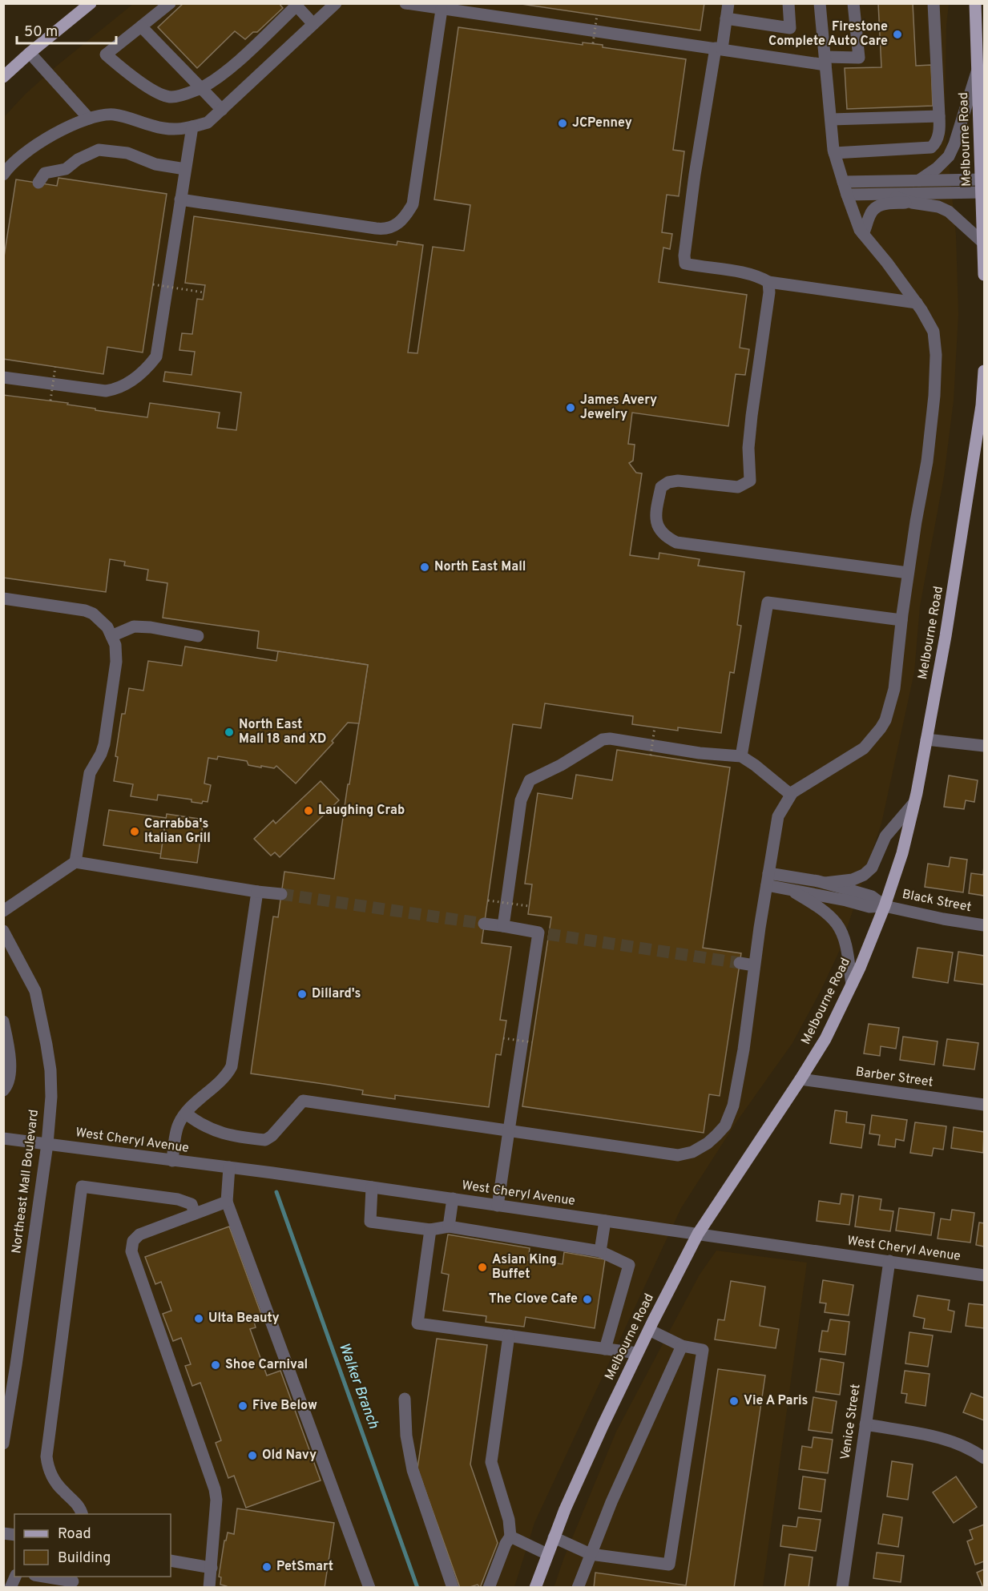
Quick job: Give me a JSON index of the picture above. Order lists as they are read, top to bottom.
{
  "streets": {
    "main road": ["Melbourne Road"],
    "street": [
      "Black Street",
      "Barber Street",
      "West Cheryl Avenue",
      "Northeast Mall Boulevard",
      "Venice Street"
    ]
  },
  "crossings": [
    ["Melbourne Road", "Black Street"],
    ["Melbourne Road", "Barber Street"],
    ["Melbourne Road", "West Cheryl Avenue"],
    ["West Cheryl Avenue", "Northeast Mall Boulevard"],
    ["West Cheryl Avenue", "Venice Street"]
  ],
  "water": ["Walker Branch"],
  "places": [
    "Firestone Complete Auto Care",
    "JCPenney",
    "James Avery Jewelry",
    "North East Mall",
    "North East Mall 18 and XD",
    "Laughing Crab",
    "Carrabba's Italian Grill",
    "Dillard's",
    "Asian King Buffet",
    "The Clove Cafe",
    "Ulta Beauty",
    "Shoe Carnival",
    "Vie A Paris",
    "Five Below",
    "Old Navy",
    "PetSmart"
  ],
  "legend": ["Road", "Building"],
  "scale_bar": "50 m"
}
